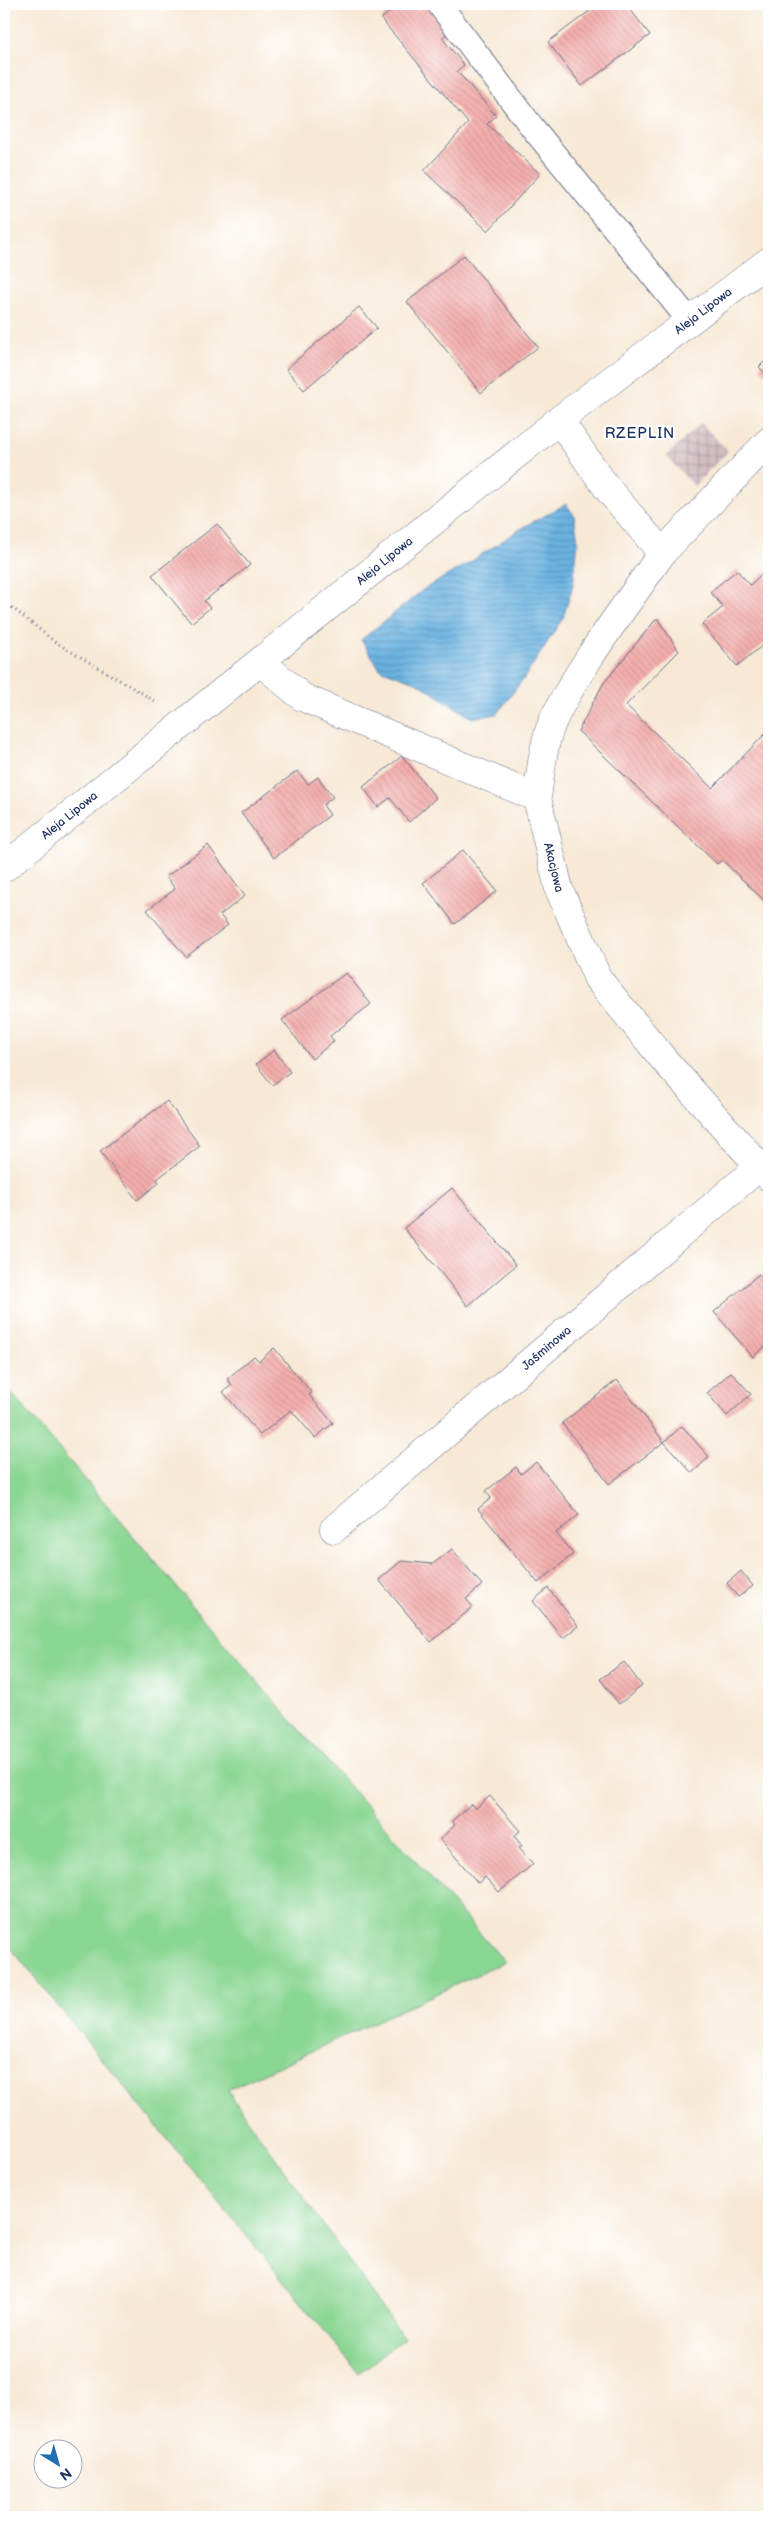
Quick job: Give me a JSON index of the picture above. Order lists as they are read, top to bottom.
{
  "streets": {
    "street": ["Aleja Lipowa", "Akacjowa", "Jaśminowa"]
  },
  "crossings": [
    ["Akacjowa", "Jaśminowa"]
  ],
  "districts": ["RZEPLIN"],
  "north": "bottom right"
}
